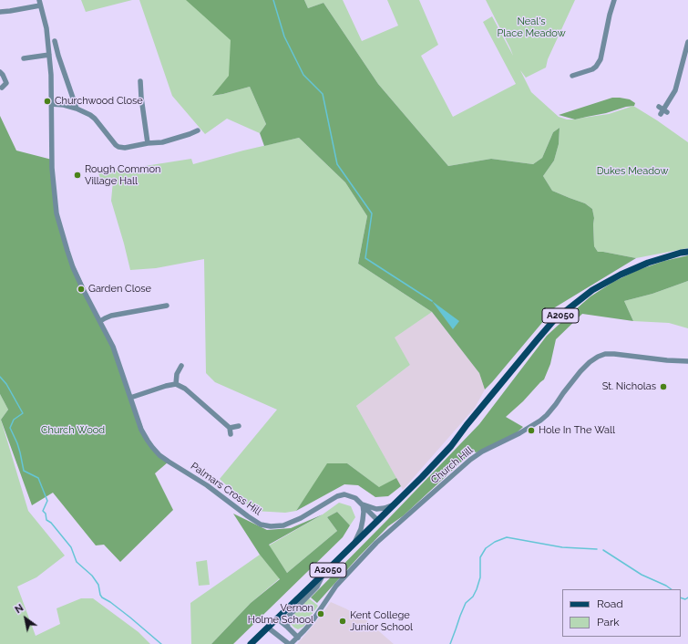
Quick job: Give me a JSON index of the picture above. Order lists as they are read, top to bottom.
{
  "streets": {
    "main road": ["A2050"],
    "street": ["Church Hill", "Palmars Cross Hill"]
  },
  "crossings": [
    ["A2050", "Palmars Cross Hill"]
  ],
  "parks": ["Neal's Place Meadow", "Dukes Meadow", "Church Wood"],
  "places": [
    "Churchwood Close",
    "Rough Common Village Hall",
    "Garden Close",
    "St. Nicholas",
    "Hole In The Wall",
    "Vernon Holme School",
    "Kent College Junior School"
  ],
  "legend": ["Road", "Park"],
  "north": "top left"
}
